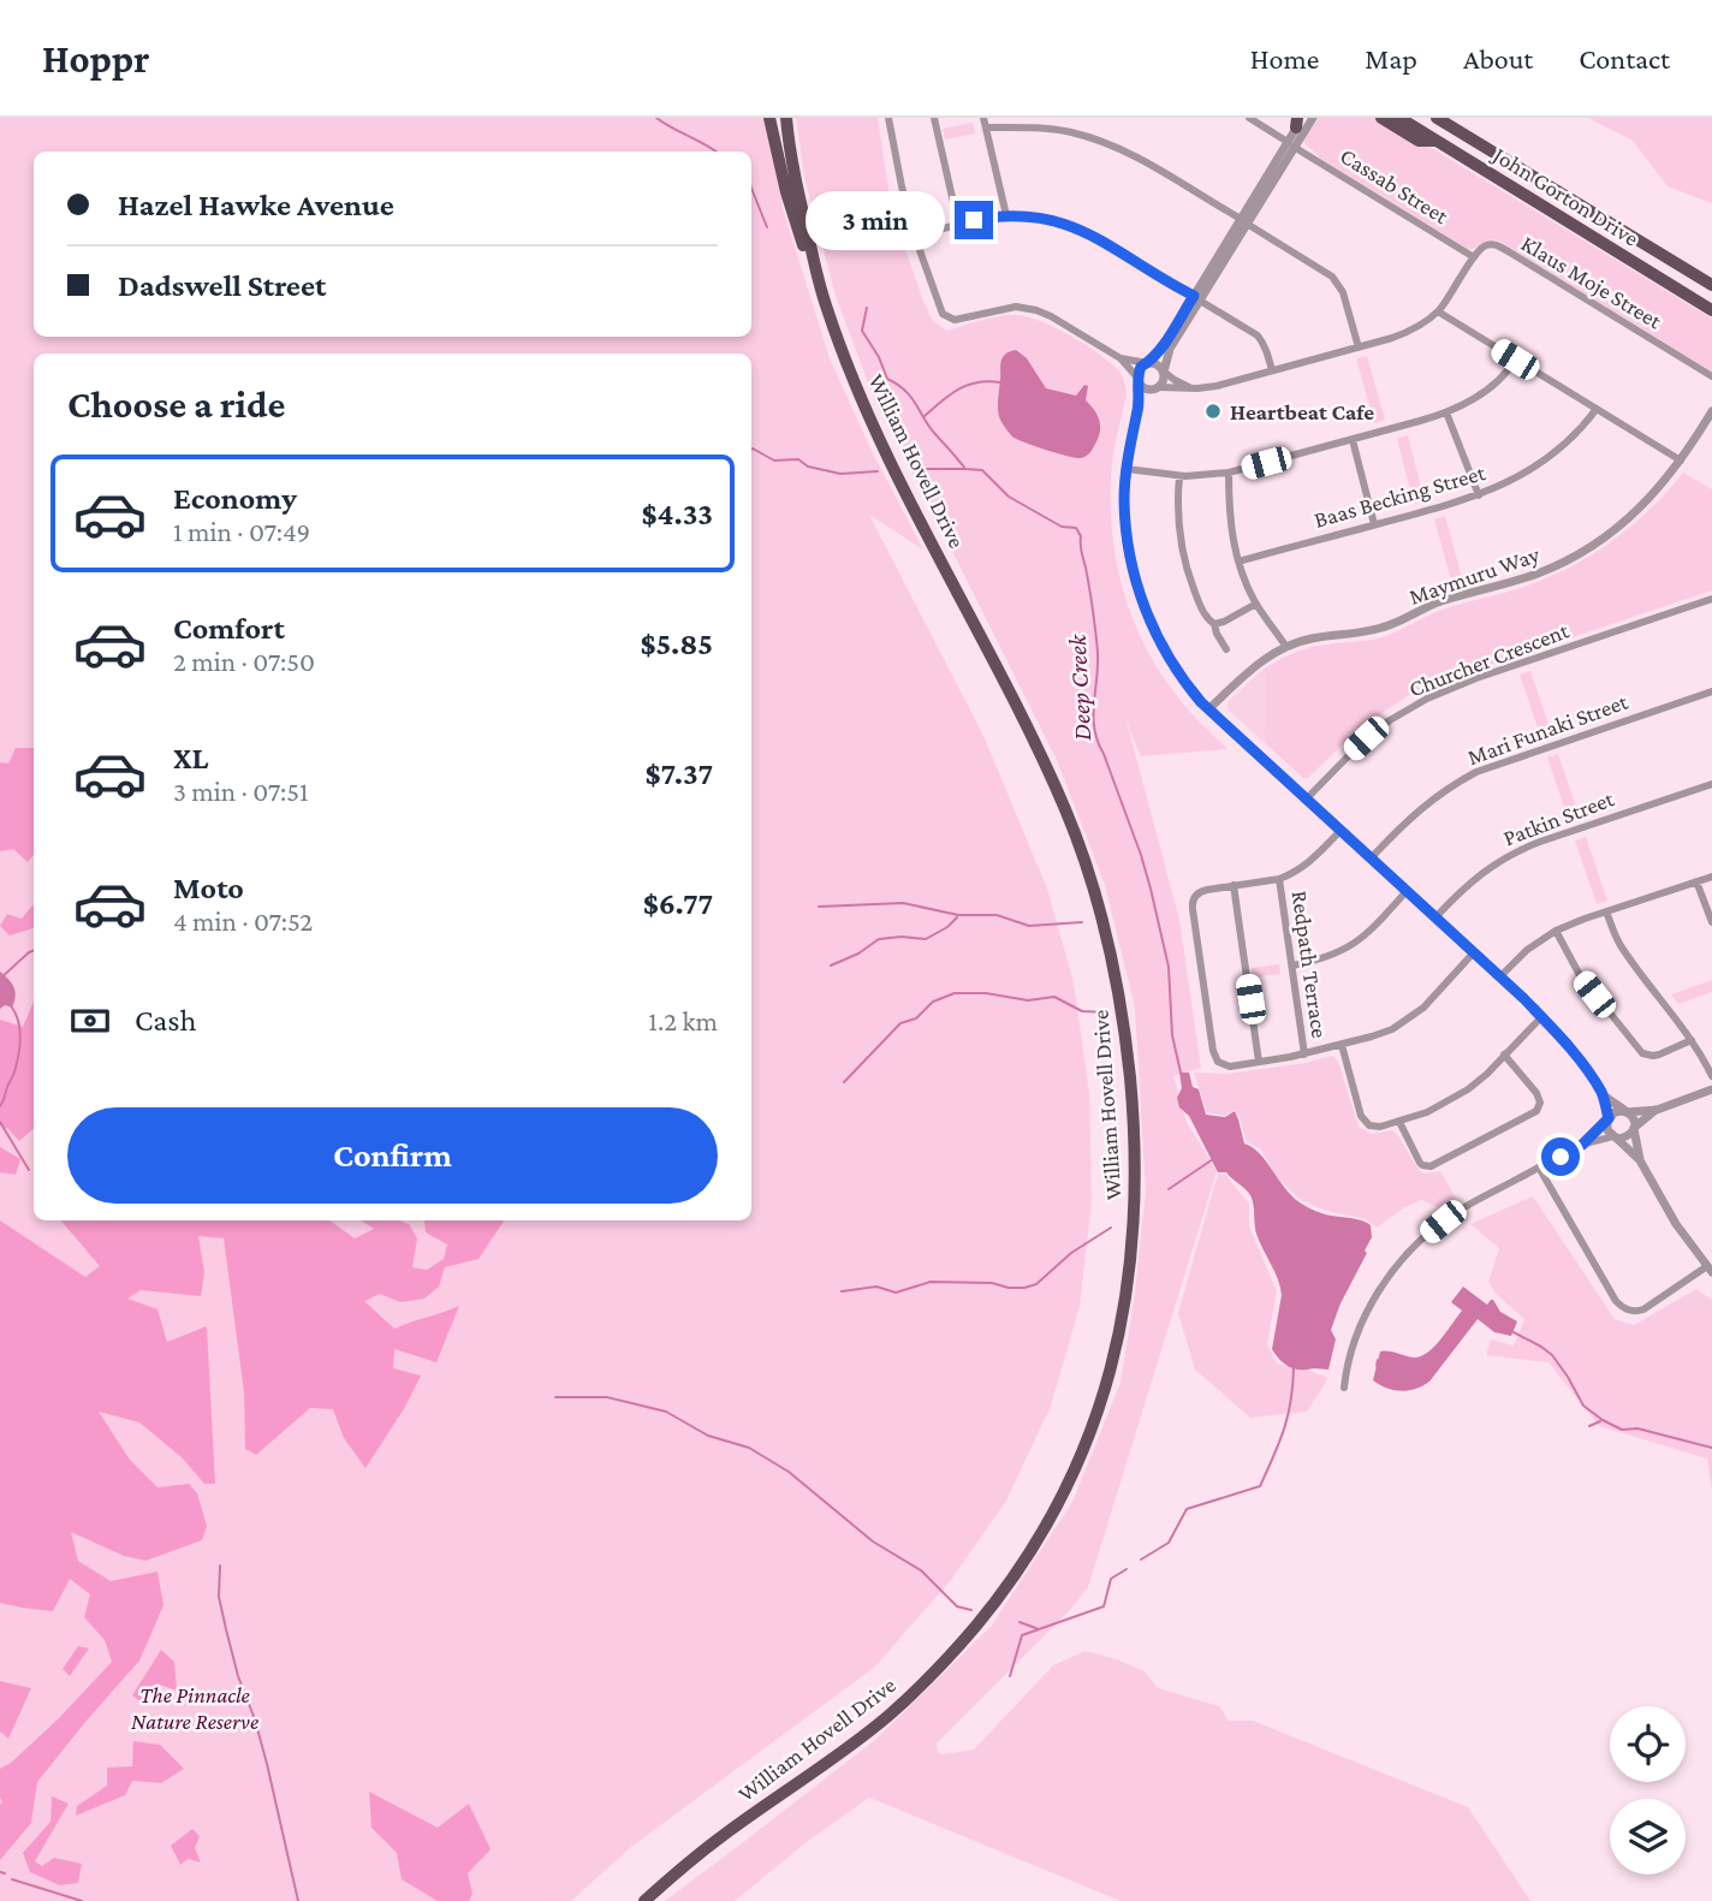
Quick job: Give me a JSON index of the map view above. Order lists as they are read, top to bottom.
{
  "streets": {
    "main road": ["John Gorton Drive", "William Hovell Drive"],
    "street": [
      "Cassab Street",
      "Klaus Moje Street",
      "Baas Becking Street",
      "Maymuru Way",
      "Churcher Crescent",
      "Mari Funaki Street",
      "Patkin Street",
      "Redpath Terrace"
    ]
  },
  "crossings": [
    ["Cassab Street", "Klaus Moje Street"]
  ],
  "water": ["Deep Creek"],
  "parks": ["The Pinnacle Nature Reserve"],
  "places": ["Heartbeat Cafe"],
  "page": {
    "header": "Hoppr",
    "nav": [
      "Home",
      "Map",
      "About",
      "Contact"
    ],
    "banner": ["Hazel Hawke Avenue", "Dadswell Street"],
    "bubble": "3 min",
    "heading": "Choose a ride",
    "list": [
      {
        "name": "Economy",
        "note": "1 min · 07:49",
        "value": "$4.33"
      },
      {
        "name": "Comfort",
        "note": "2 min · 07:50",
        "value": "$5.85"
      },
      {
        "name": "XL",
        "note": "3 min · 07:51",
        "value": "$7.37"
      },
      {
        "name": "Moto",
        "note": "4 min · 07:52",
        "value": "$6.77"
      }
    ],
    "pay": ["Cash", "1.2 km"],
    "buttons": "Confirm"
  }
}
